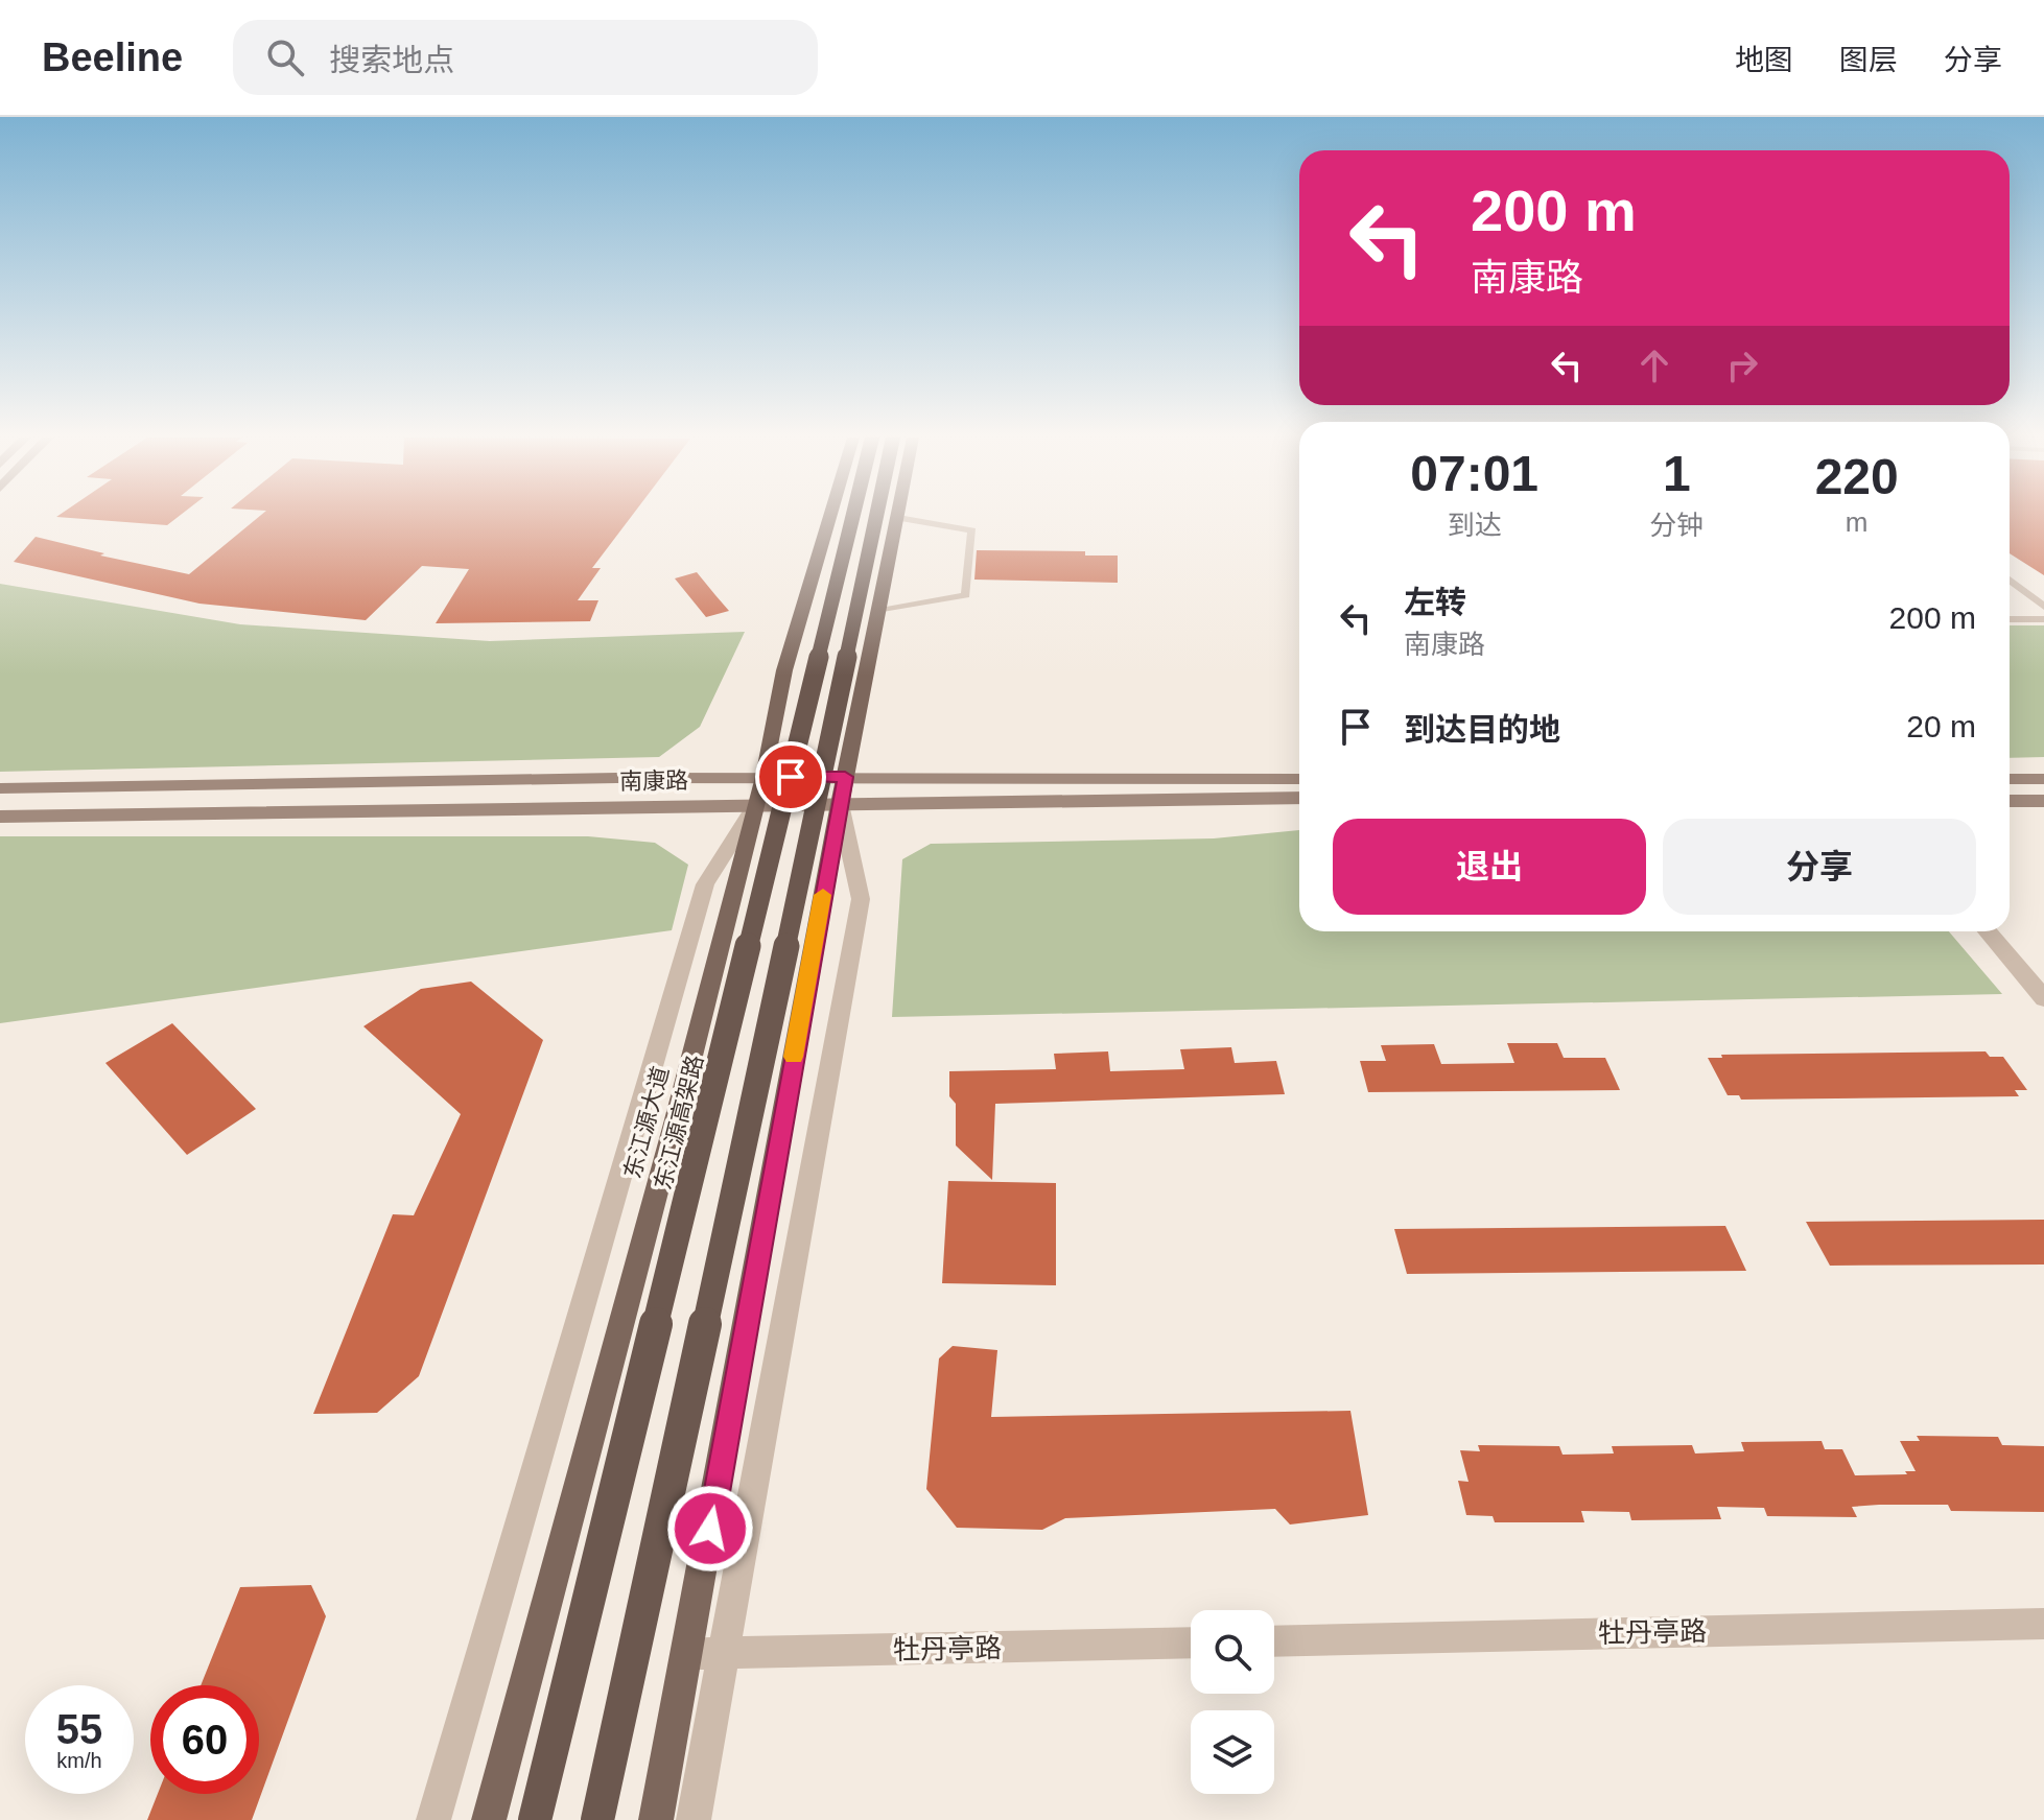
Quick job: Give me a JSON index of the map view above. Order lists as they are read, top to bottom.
{
  "streets": {
    "highway": ["东江源高架路"],
    "main road": ["南康路", "东江源大道"],
    "street": ["牡丹亭路"]
  },
  "crossings": [
    ["南康路", "东江源大道"]
  ],
  "page": {
    "header": "Beeline",
    "search": "搜索地点",
    "nav": ["地图", "图层", "分享"],
    "turn": ["200 m", "南康路"],
    "eta": [
      "07:01",
      "到达",
      "1",
      "分钟",
      "220",
      "m"
    ],
    "list": [
      {
        "name": "左转",
        "note": "南康路",
        "value": "200 m"
      },
      {
        "name": "到达目的地",
        "value": "20 m"
      }
    ],
    "buttons": ["退出", "分享"],
    "speed": "55 km/h",
    "limit": "60"
  }
}
